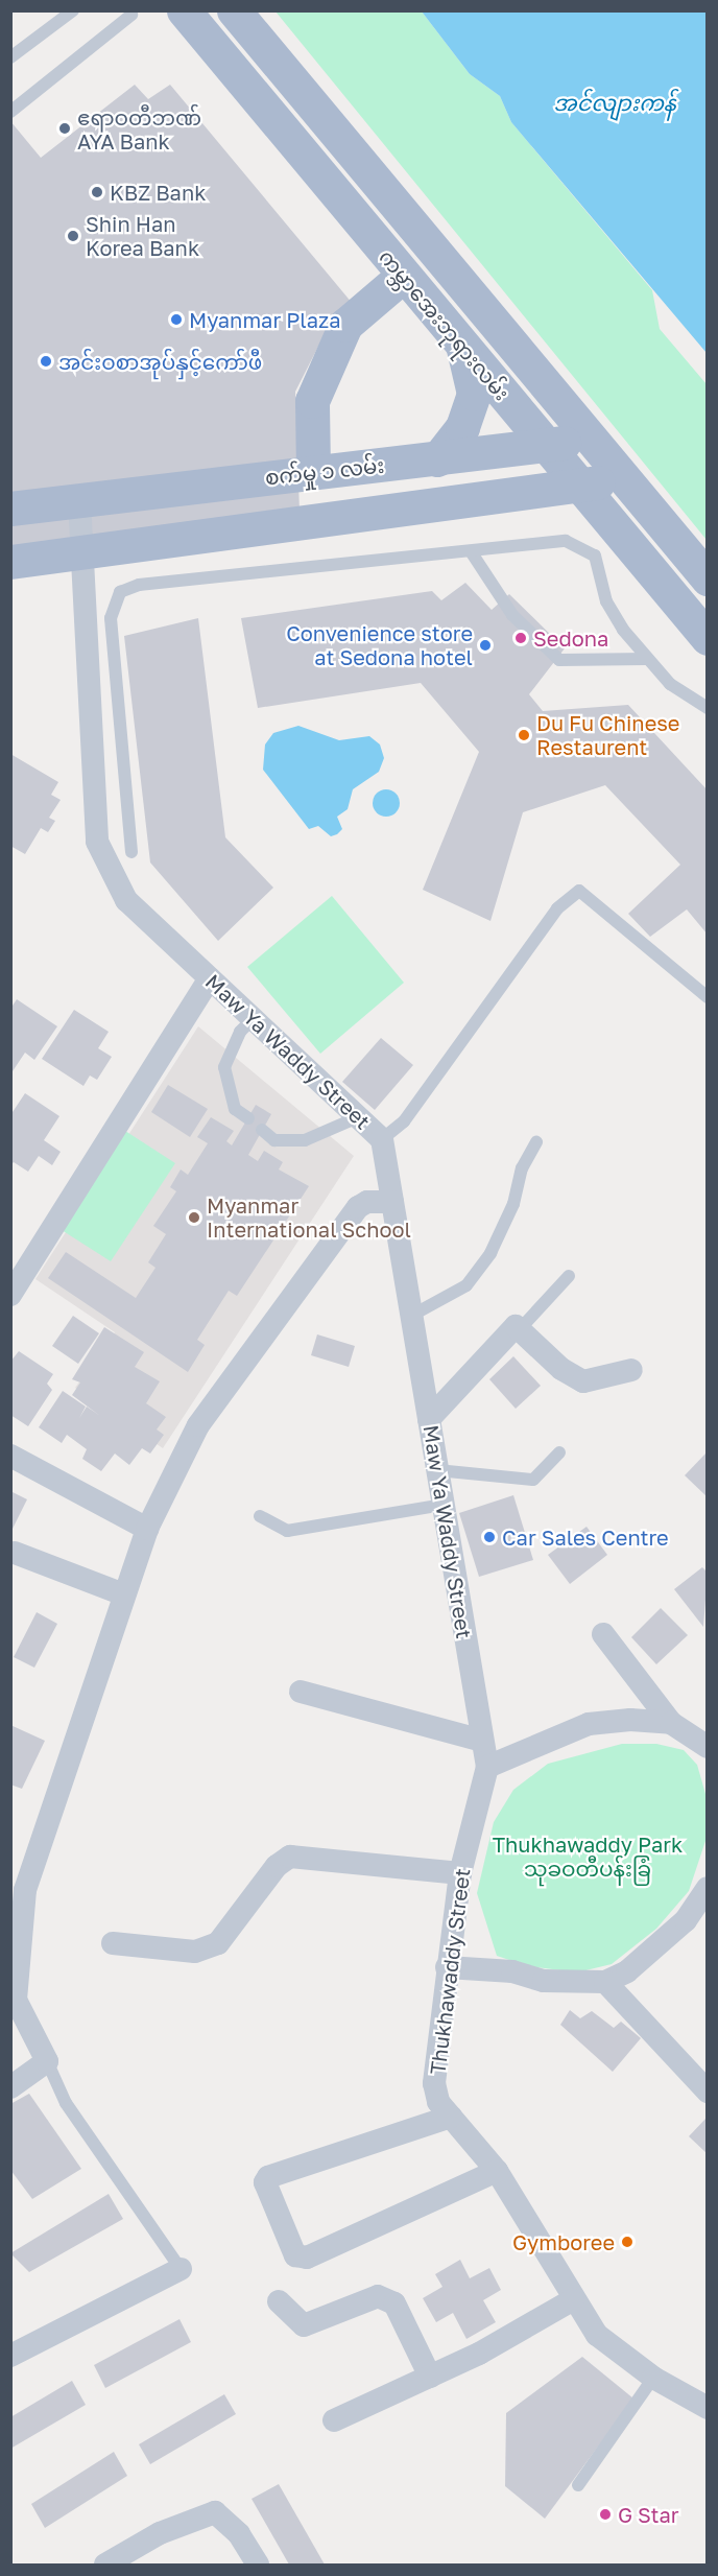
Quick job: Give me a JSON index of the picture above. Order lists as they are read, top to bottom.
{
  "streets": {
    "main road": ["ကမ္ဘာအေးဘုရားလမ်း", "စက်မှု ၁ လမ်း"],
    "street": ["Maw Ya Waddy Street", "Thukhawaddy Street"]
  },
  "crossings": [
    ["ကမ္ဘာအေးဘုရားလမ်း", "စက်မှု ၁ လမ်း"],
    ["စက်မှု ၁ လမ်း", "Maw Ya Waddy Street"],
    ["Maw Ya Waddy Street", "Thukhawaddy Street"]
  ],
  "water": ["အင်လျားကန်"],
  "parks": ["Thukhawaddy Park သုခဝတီပန်းခြံ"],
  "places": [
    "ဧရာဝတီဘဏ် AYA Bank",
    "KBZ Bank",
    "Shin Han Korea Bank",
    "Myanmar Plaza",
    "အင်းဝစာအုပ်နှင့်ကော်ဖီ",
    "Sedona",
    "Convenience store at Sedona hotel",
    "Du Fu Chinese Restaurent",
    "Myanmar International School",
    "Car Sales Centre",
    "Gymboree",
    "G Star"
  ]
}
